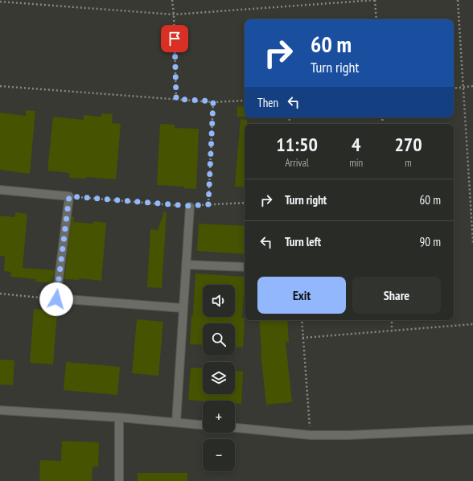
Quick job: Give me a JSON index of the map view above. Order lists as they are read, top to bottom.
{
  "page": {
    "turn": ["60 m", "Turn right"],
    "then": "Then",
    "eta": [
      "11:50",
      "Arrival",
      "4",
      "min",
      "270",
      "m"
    ],
    "list": [
      {
        "name": "Turn right",
        "value": "60 m"
      },
      {
        "name": "Turn left",
        "value": "90 m"
      }
    ],
    "buttons": ["Exit", "Share"],
    "map_buttons": ["+", "−"]
  }
}
